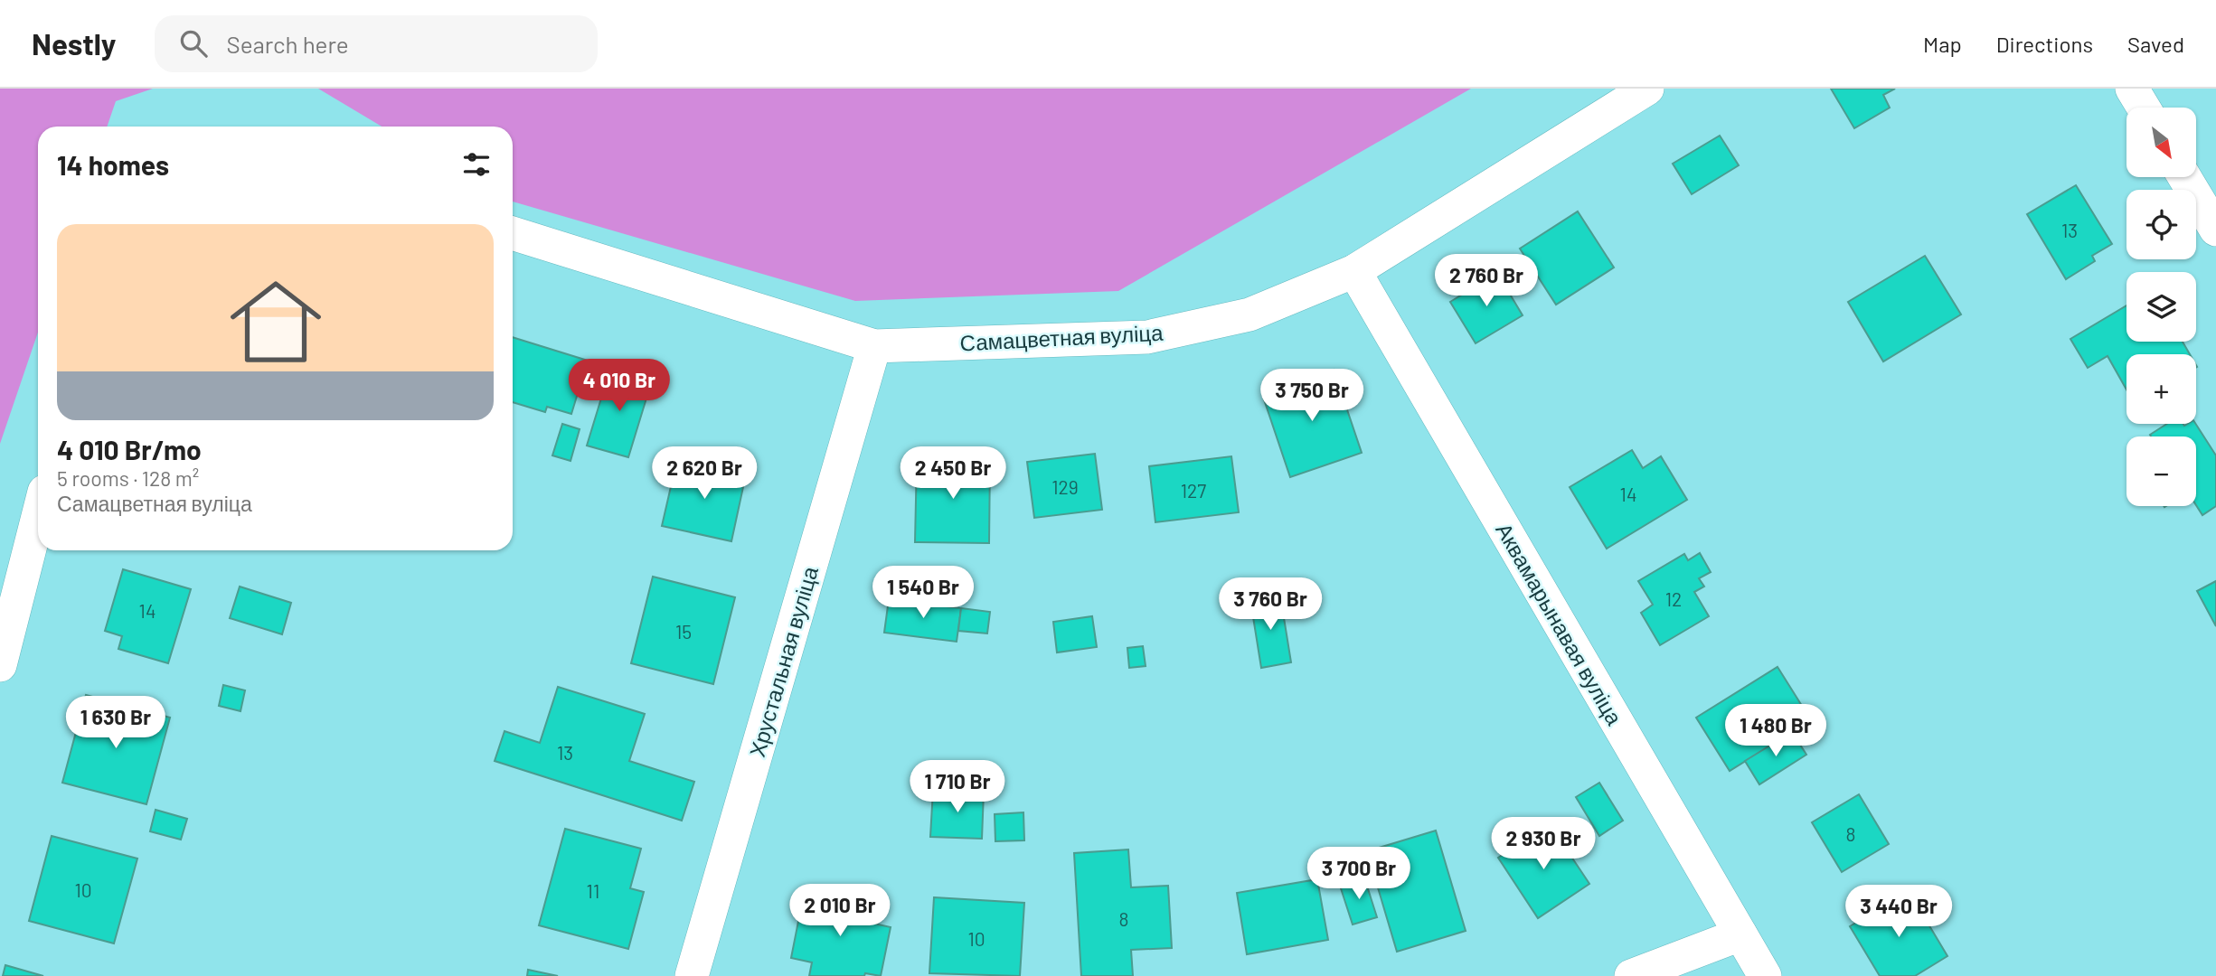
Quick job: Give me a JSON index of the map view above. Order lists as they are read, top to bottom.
{
  "streets": {
    "street": ["Самацветная вуліца", "Аквамарынавая вуліца", "Хрустальная вуліца"]
  },
  "crossings": [
    ["Самацветная вуліца", "Аквамарынавая вуліца"],
    ["Самацветная вуліца", "Хрустальная вуліца"]
  ],
  "house_numbers": [
    "13",
    "129",
    "127",
    "14",
    "12",
    "14",
    "15",
    "13",
    "8",
    "10",
    "11",
    "8",
    "10"
  ],
  "north": "bottom right",
  "page": {
    "header": "Nestly",
    "search": "Search here",
    "nav": ["Map", "Directions", "Saved"],
    "map_buttons": ["+", "−"],
    "heading": "14 homes",
    "list": [
      {
        "name": "4 010 Br/mo",
        "note": "5 rooms · 128 m² · Самацветная вуліца"
      }
    ],
    "price": [
      "2 760 Br",
      "4 010 Br",
      "3 750 Br",
      "2 620 Br",
      "2 450 Br",
      "1 540 Br",
      "3 760 Br",
      "1 630 Br",
      "1 480 Br",
      "1 710 Br",
      "2 930 Br",
      "3 700 Br",
      "2 010 Br",
      "3 440 Br"
    ]
  }
}
